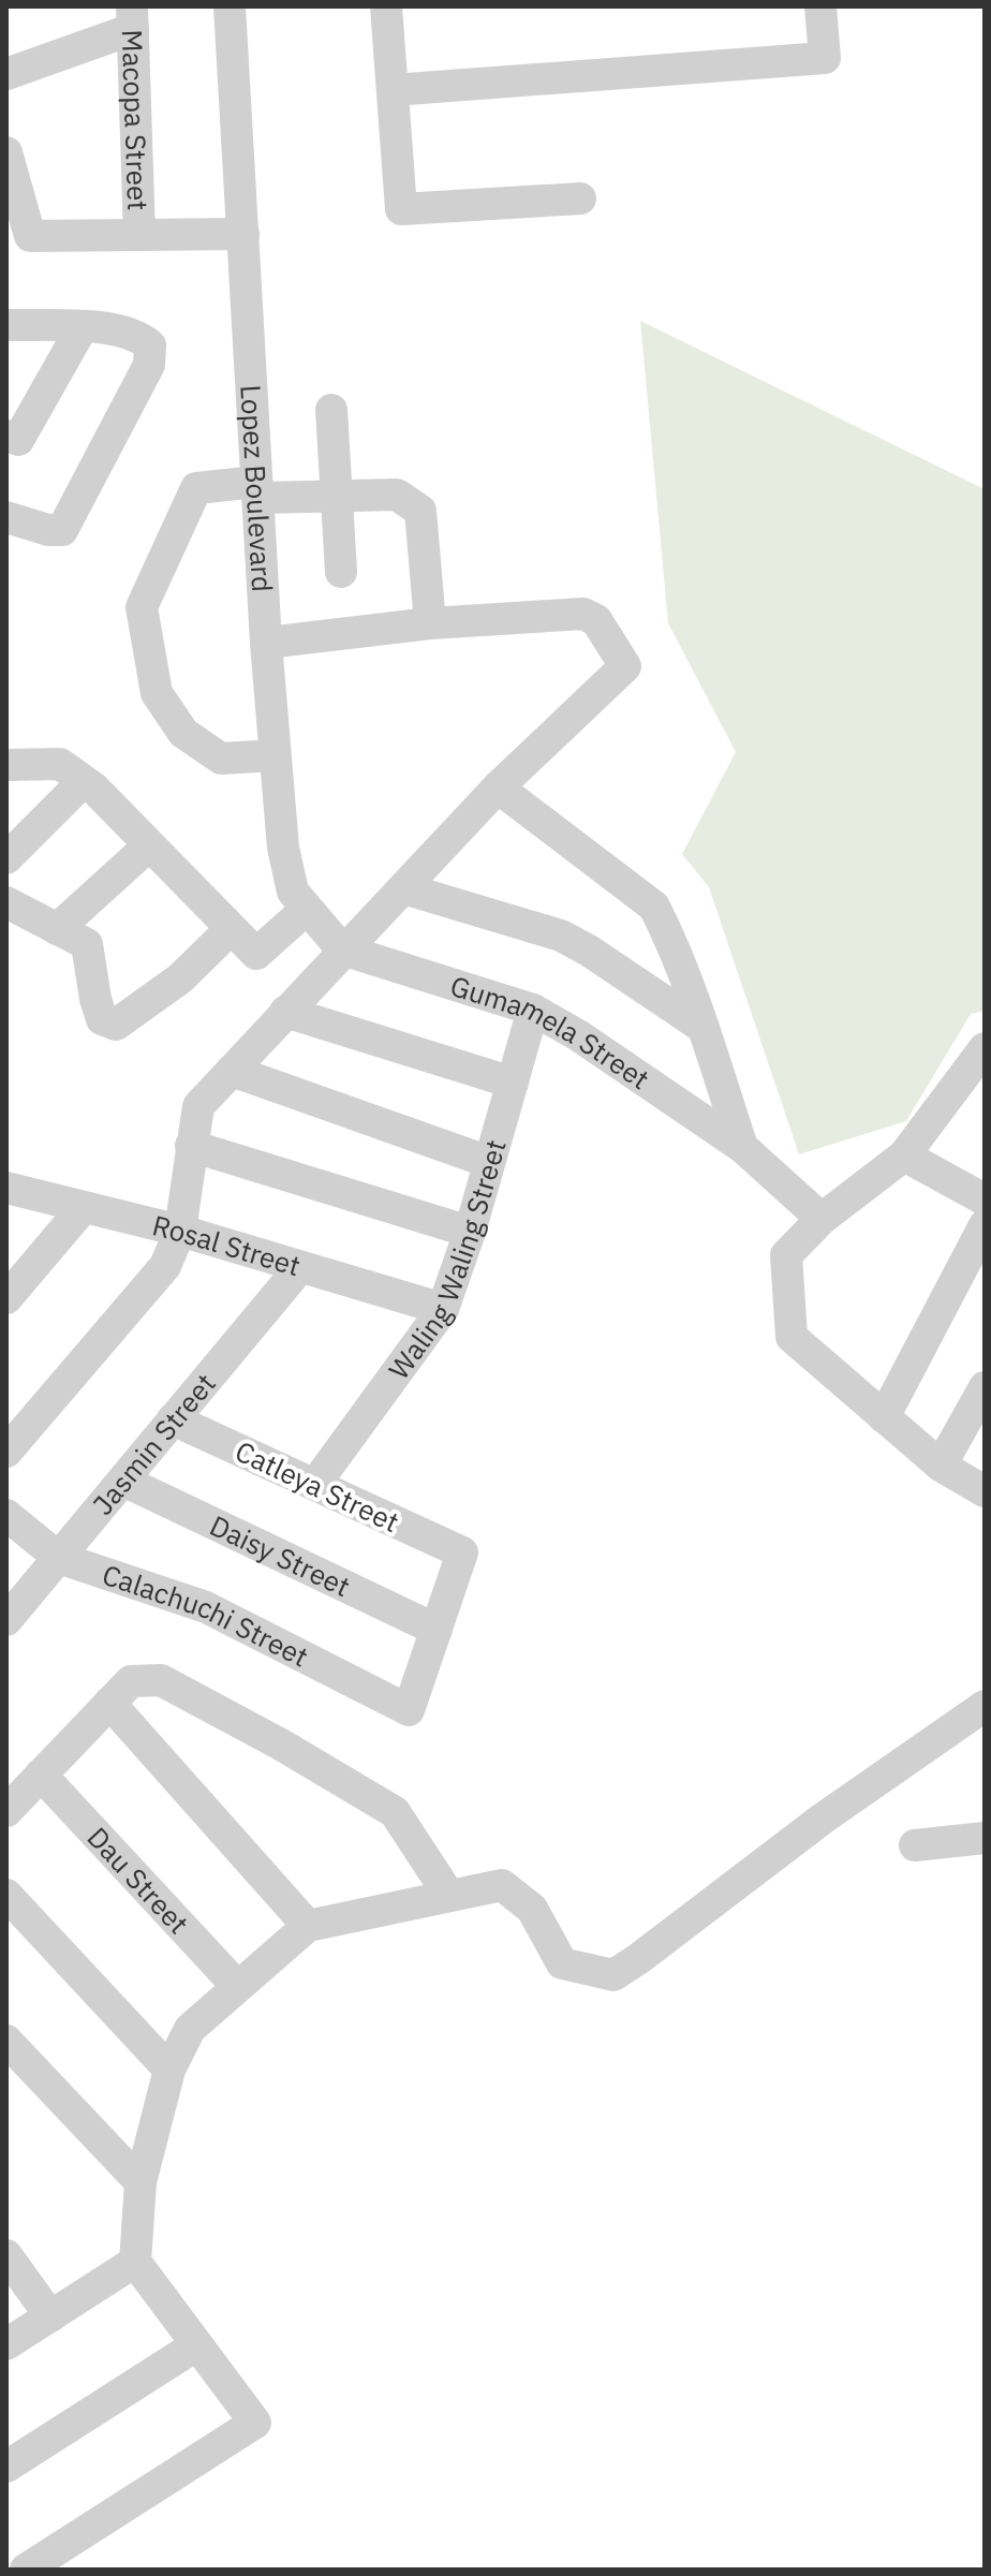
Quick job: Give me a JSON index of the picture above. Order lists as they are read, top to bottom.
{
  "streets": {
    "street": [
      "Macopa Street",
      "Lopez Boulevard",
      "Gumamela Street",
      "Rosal Street",
      "Waling Waling Street",
      "Jasmin Street",
      "Catleya Street",
      "Daisy Street",
      "Calachuchi Street",
      "Dau Street"
    ]
  },
  "crossings": [
    ["Lopez Boulevard", "Gumamela Street"],
    ["Gumamela Street", "Waling Waling Street"],
    ["Rosal Street", "Waling Waling Street"],
    ["Rosal Street", "Jasmin Street"],
    ["Waling Waling Street", "Catleya Street"],
    ["Jasmin Street", "Catleya Street"],
    ["Jasmin Street", "Daisy Street"],
    ["Jasmin Street", "Calachuchi Street"],
    ["Catleya Street", "Daisy Street"],
    ["Catleya Street", "Calachuchi Street"],
    ["Daisy Street", "Calachuchi Street"]
  ]
}
